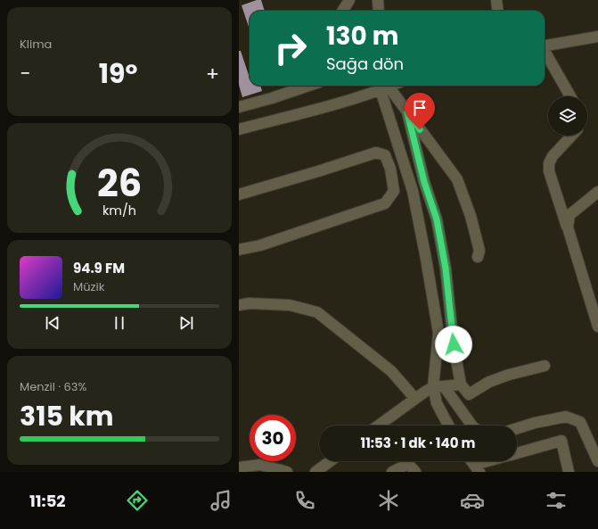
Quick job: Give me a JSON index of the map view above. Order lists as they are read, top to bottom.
{
  "page": {
    "tile": [
      "Klima",
      ["Menzil · 63%", "315 km"]
    ],
    "turn": ["130 m", "Sağa dön"],
    "heat": ["−", "19°", "+"],
    "song": ["94.9 FM", "Müzik"],
    "limit": "30",
    "trip": "11:53 · 1 dk · 140 m",
    "tabs": "11:52",
    "gauge": ["26", "km/h"]
  }
}
